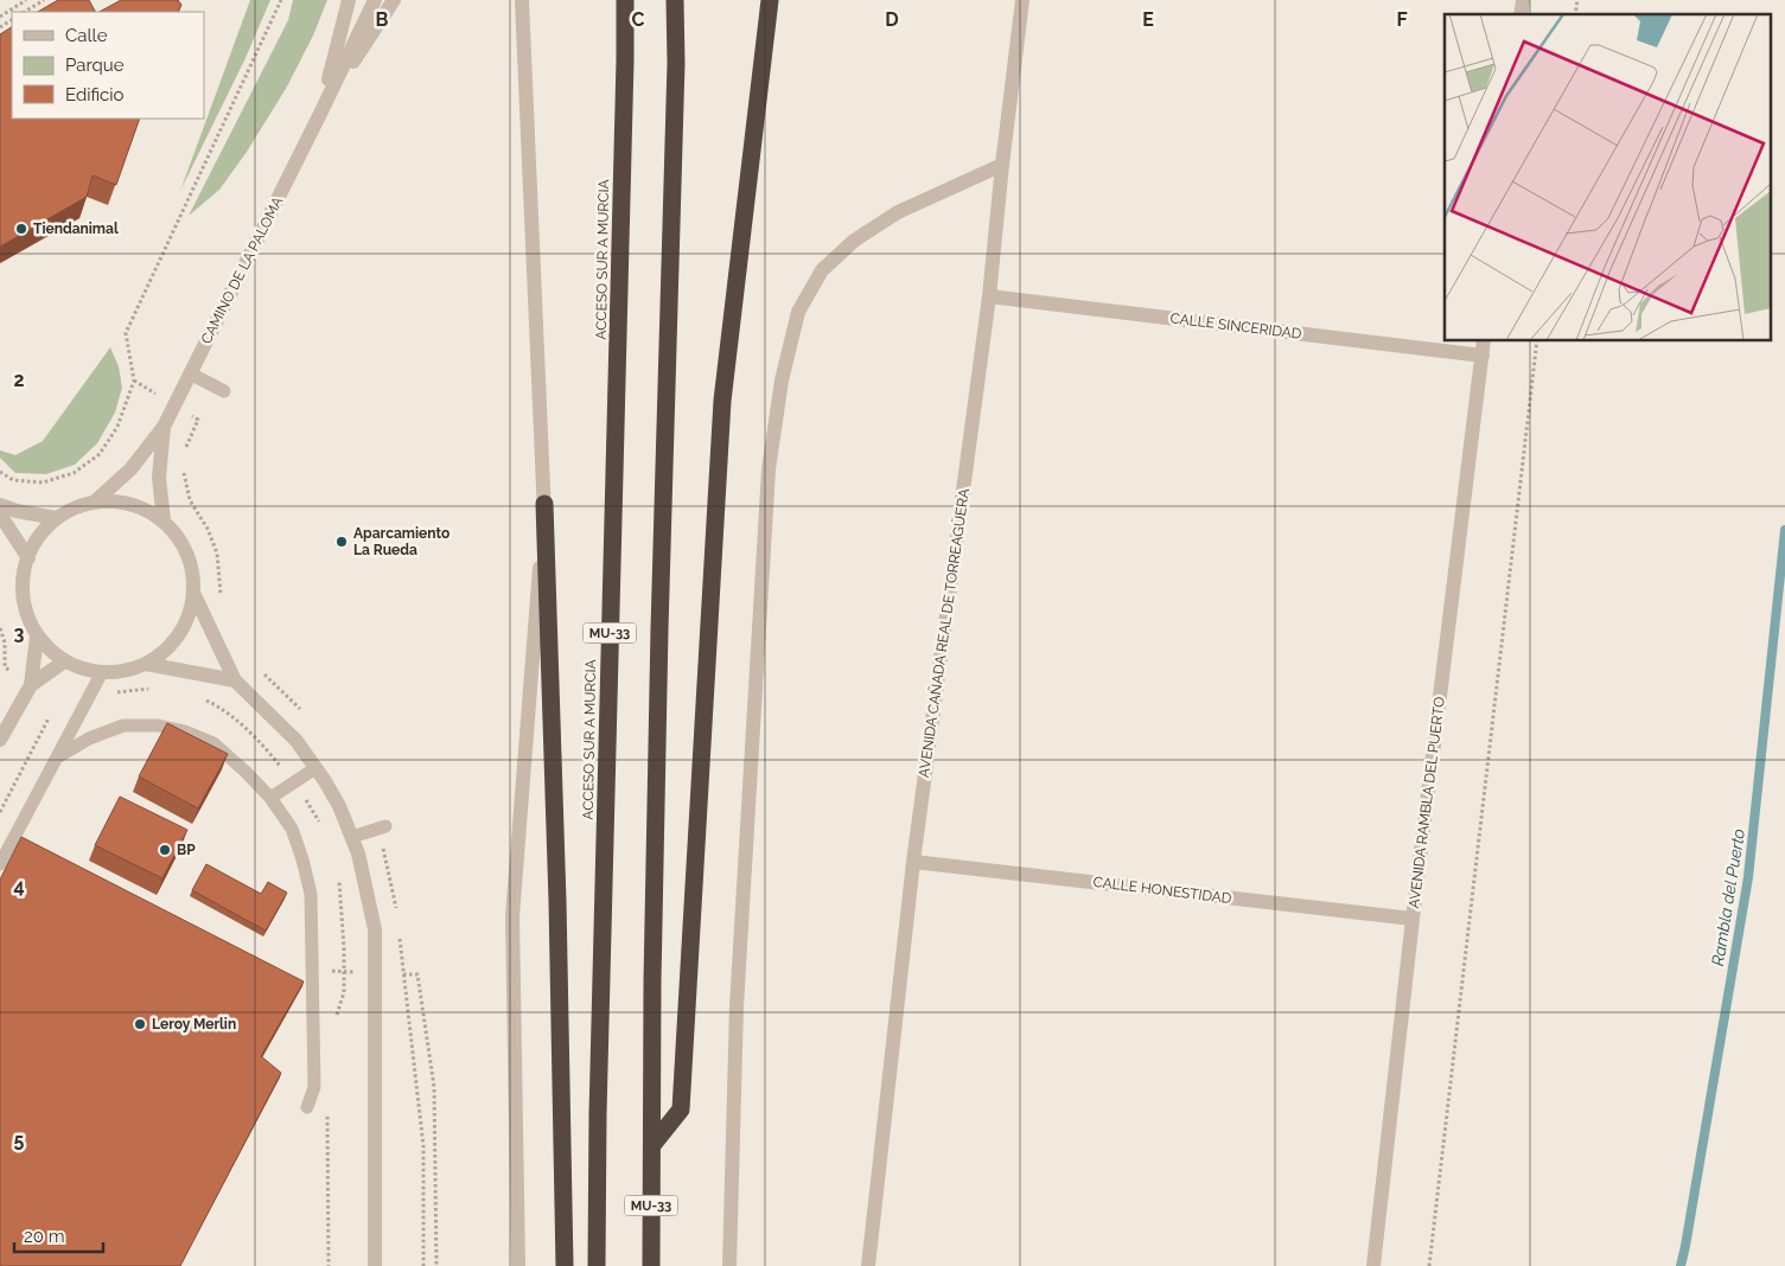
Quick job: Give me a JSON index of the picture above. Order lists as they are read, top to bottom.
{
  "streets": {
    "highway": ["ACCESO SUR A MURCIA", "MU-33"],
    "street": [
      "CAMINO DE LA PALOMA",
      "CALLE SINCERIDAD",
      "AVENIDA CAÑADA REAL DE TORREAGÜERA",
      "AVENIDA RAMBLA DEL PUERTO",
      "CALLE HONESTIDAD"
    ]
  },
  "crossings": [
    ["CALLE SINCERIDAD", "AVENIDA CAÑADA REAL DE TORREAGÜERA"],
    ["CALLE SINCERIDAD", "AVENIDA RAMBLA DEL PUERTO"],
    ["AVENIDA CAÑADA REAL DE TORREAGÜERA", "CALLE HONESTIDAD"],
    ["AVENIDA RAMBLA DEL PUERTO", "CALLE HONESTIDAD"]
  ],
  "water": ["Rambla del Puerto"],
  "places": [
    "Tiendanimal",
    "Aparcamiento La Rueda",
    "BP",
    "Leroy Merlin"
  ],
  "legend": ["Calle", "Parque", "Edificio"],
  "scale_bar": "20 m",
  "grid": {
    "columns": [
      "B",
      "C",
      "D",
      "E",
      "F"
    ],
    "rows": [
      "2",
      "3",
      "4",
      "5"
    ]
  }
}
